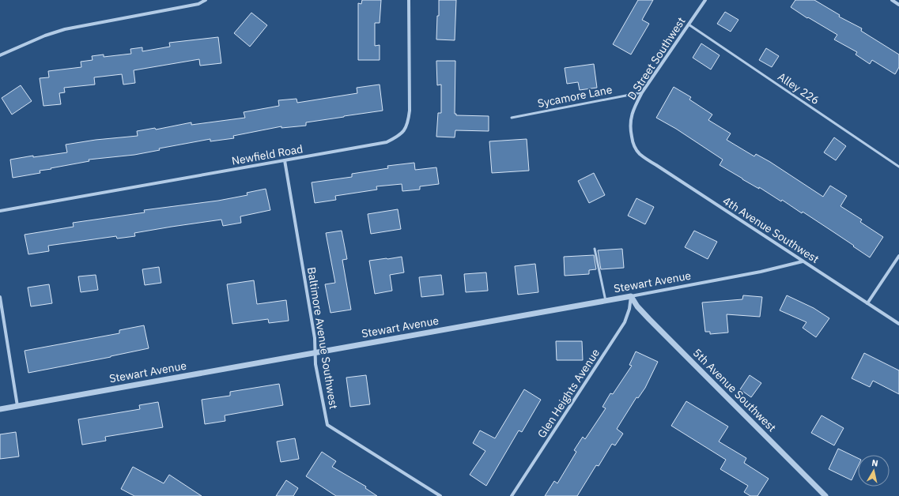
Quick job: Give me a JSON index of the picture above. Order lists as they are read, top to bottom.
{
  "streets": {
    "street": [
      "D Street Southwest",
      "Newfield Road",
      "4th Avenue Southwest",
      "Stewart Avenue",
      "Baltimore Avenue Southwest",
      "5th Avenue Southwest",
      "Glen Heights Avenue"
    ],
    "lane": ["Alley 226", "Sycamore Lane"]
  },
  "crossings": [
    ["D Street Southwest", "Alley 226"],
    ["D Street Southwest", "Sycamore Lane"],
    ["D Street Southwest", "4th Avenue Southwest"],
    ["Newfield Road", "Baltimore Avenue Southwest"],
    ["4th Avenue Southwest", "Stewart Avenue"],
    ["Stewart Avenue", "Baltimore Avenue Southwest"],
    ["Stewart Avenue", "5th Avenue Southwest"],
    ["Stewart Avenue", "Glen Heights Avenue"],
    ["5th Avenue Southwest", "Glen Heights Avenue"]
  ],
  "north": "top"
}
